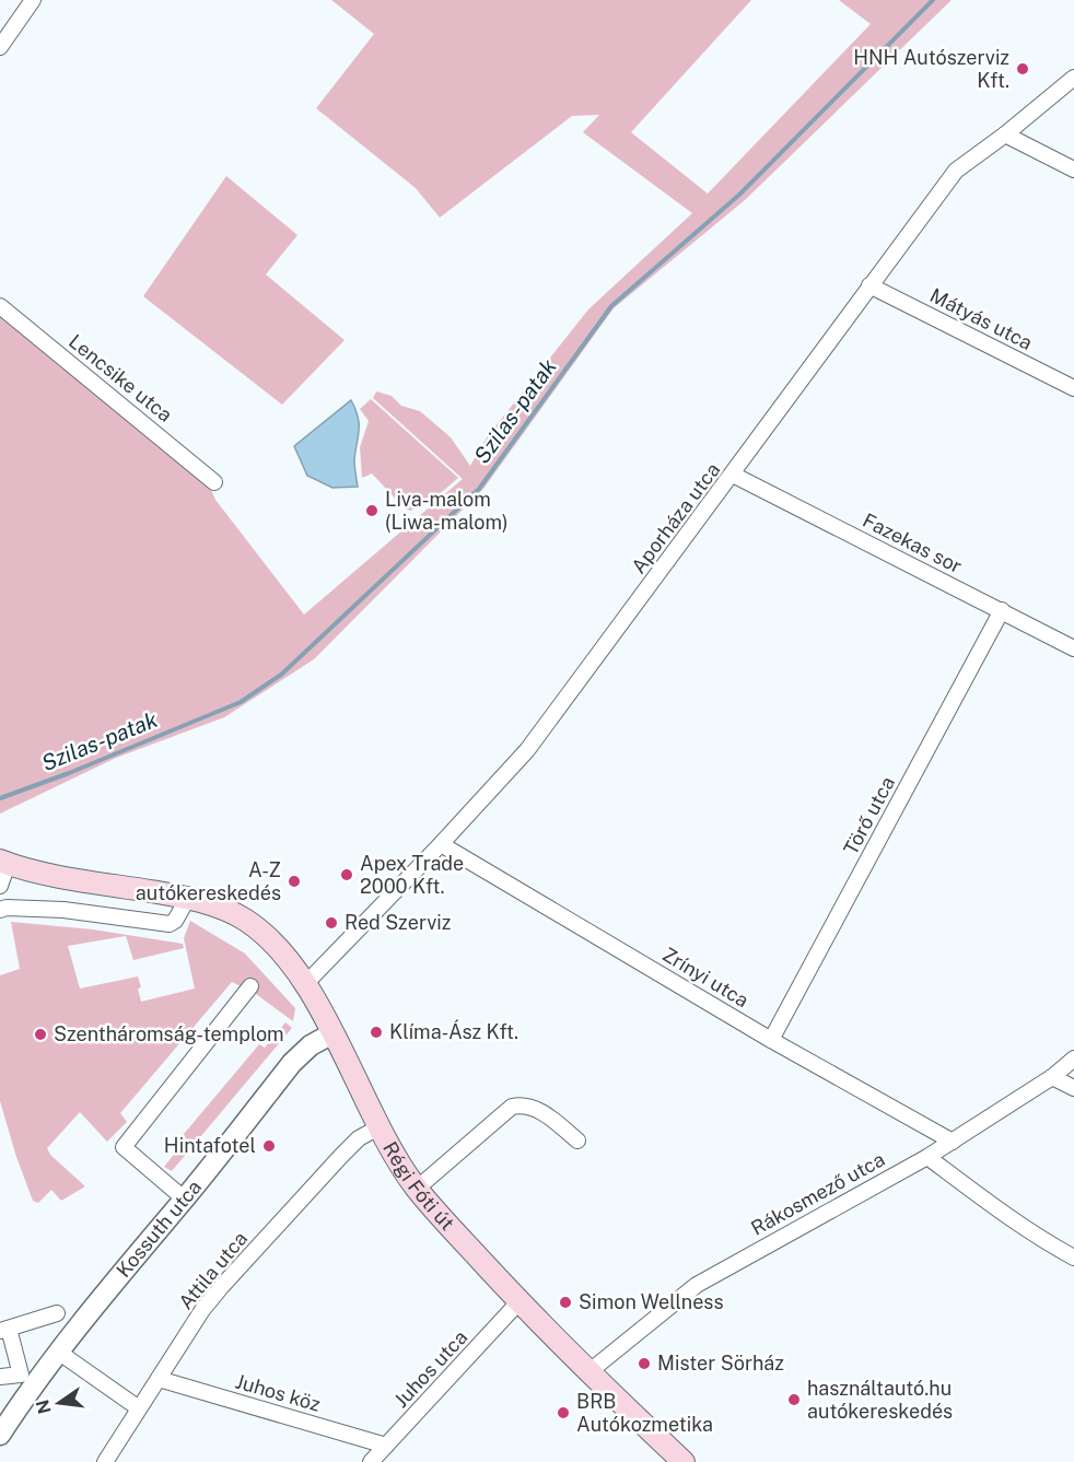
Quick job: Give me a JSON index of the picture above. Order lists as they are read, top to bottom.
{
  "streets": {
    "main road": ["Régi Fóti út"],
    "street": [
      "Mátyás utca",
      "Lencsike utca",
      "Aporháza utca",
      "Fazekas sor",
      "Törő utca",
      "Zrínyi utca",
      "Rákosmező utca",
      "Kossuth utca",
      "Attila utca",
      "Juhos utca",
      "Juhos köz"
    ]
  },
  "crossings": [
    ["Mátyás utca", "Aporháza utca"],
    ["Aporháza utca", "Fazekas sor"],
    ["Aporháza utca", "Zrínyi utca"],
    ["Aporháza utca", "Régi Fóti út"],
    ["Fazekas sor", "Törő utca"],
    ["Törő utca", "Zrínyi utca"],
    ["Zrínyi utca", "Rákosmező utca"],
    ["Régi Fóti út", "Rákosmező utca"],
    ["Régi Fóti út", "Kossuth utca"],
    ["Régi Fóti út", "Attila utca"],
    ["Régi Fóti út", "Juhos utca"],
    ["Attila utca", "Juhos köz"],
    ["Juhos utca", "Juhos köz"]
  ],
  "water": ["Szilas-patak"],
  "places": [
    "HNH Autószerviz Kft.",
    "Liva-malom (Liwa-malom)",
    "Apex Trade 2000 Kft.",
    "A-Z autókereskedés",
    "Red Szerviz",
    "Klíma-Ász Kft.",
    "Szentháromság-templom",
    "Hintafotel",
    "Simon Wellness",
    "Mister Sörház",
    "használtautó.hu autókereskedés",
    "BRB Autókozmetika"
  ],
  "north": "left"
}
